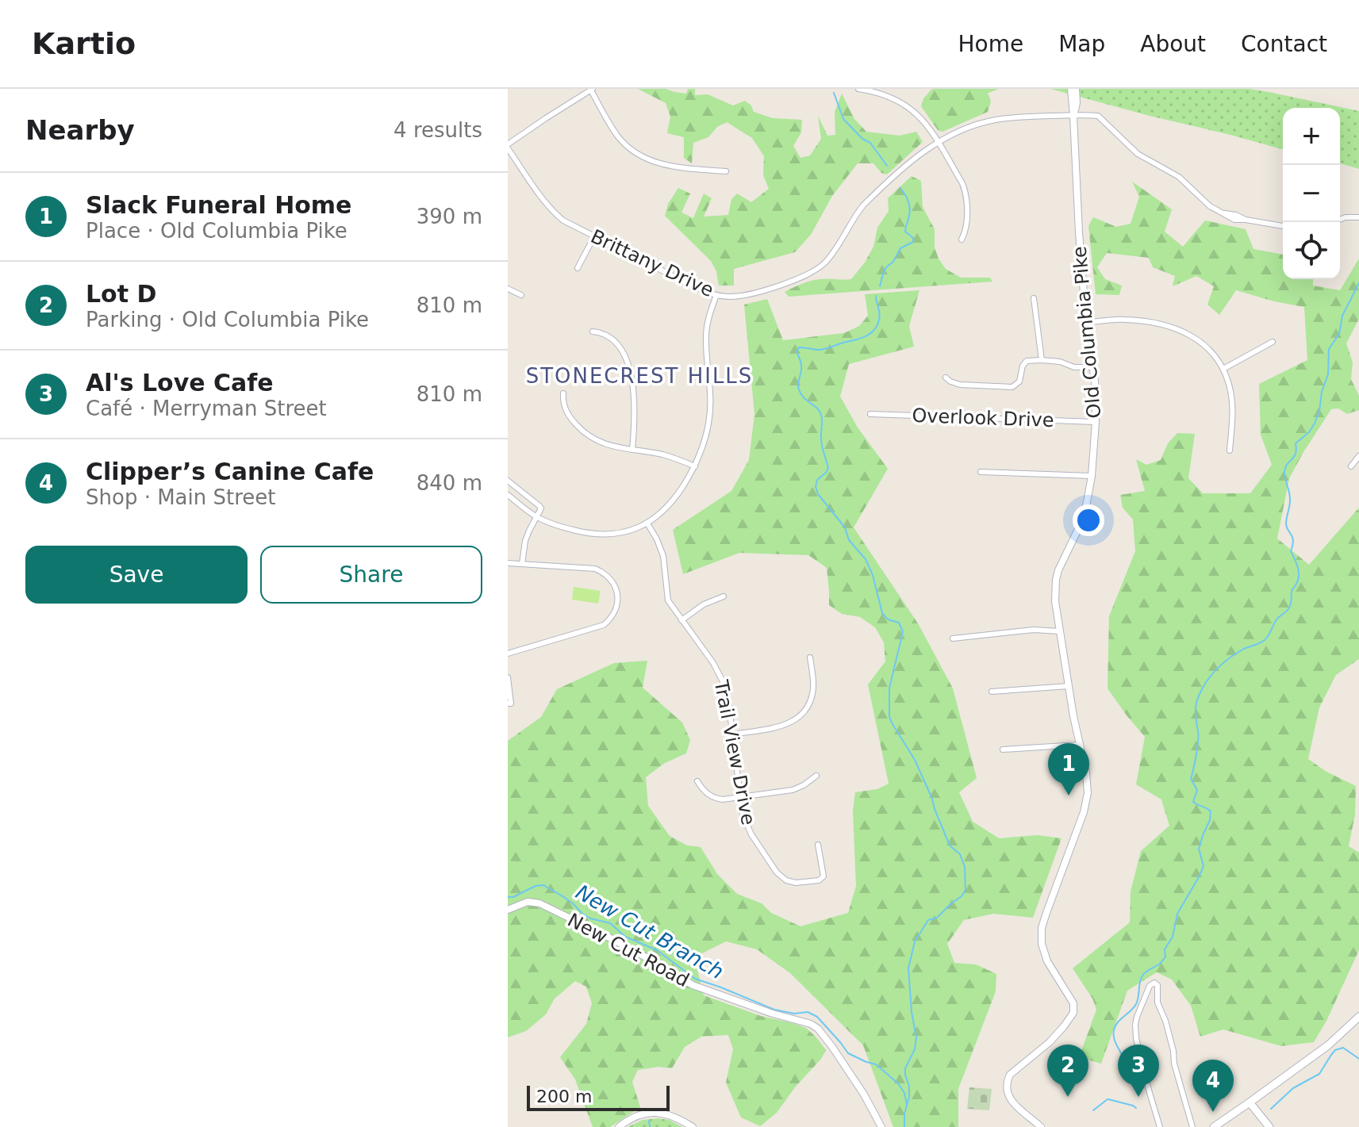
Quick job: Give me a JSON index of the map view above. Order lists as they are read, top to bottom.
{
  "streets": {
    "street": [
      "Brittany Drive",
      "Old Columbia Pike",
      "Overlook Drive",
      "Trail View Drive",
      "New Cut Road"
    ]
  },
  "crossings": [
    ["Brittany Drive", "Old Columbia Pike"],
    ["Old Columbia Pike", "Overlook Drive"]
  ],
  "districts": ["STONECREST HILLS"],
  "water": ["New Cut Branch"],
  "scale_bar": "200 m",
  "page": {
    "header": "Kartio",
    "nav": [
      "Home",
      "Map",
      "About",
      "Contact"
    ],
    "heading": ["Nearby", "4 results"],
    "map_buttons": ["+", "−"],
    "list": [
      {
        "mark": "1",
        "name": "Slack Funeral Home",
        "note": "Place · Old Columbia Pike",
        "value": "390 m"
      },
      {
        "mark": "2",
        "name": "Lot D",
        "note": "Parking · Old Columbia Pike",
        "value": "810 m"
      },
      {
        "mark": "3",
        "name": "Al's Love Cafe",
        "note": "Café · Merryman Street",
        "value": "810 m"
      },
      {
        "mark": "4",
        "name": "Clipper’s Canine Cafe",
        "note": "Shop · Main Street",
        "value": "840 m"
      }
    ],
    "buttons": ["Save", "Share"],
    "pins": [
      "1",
      "2",
      "3",
      "4"
    ],
    "scale": "200 m"
  }
}
